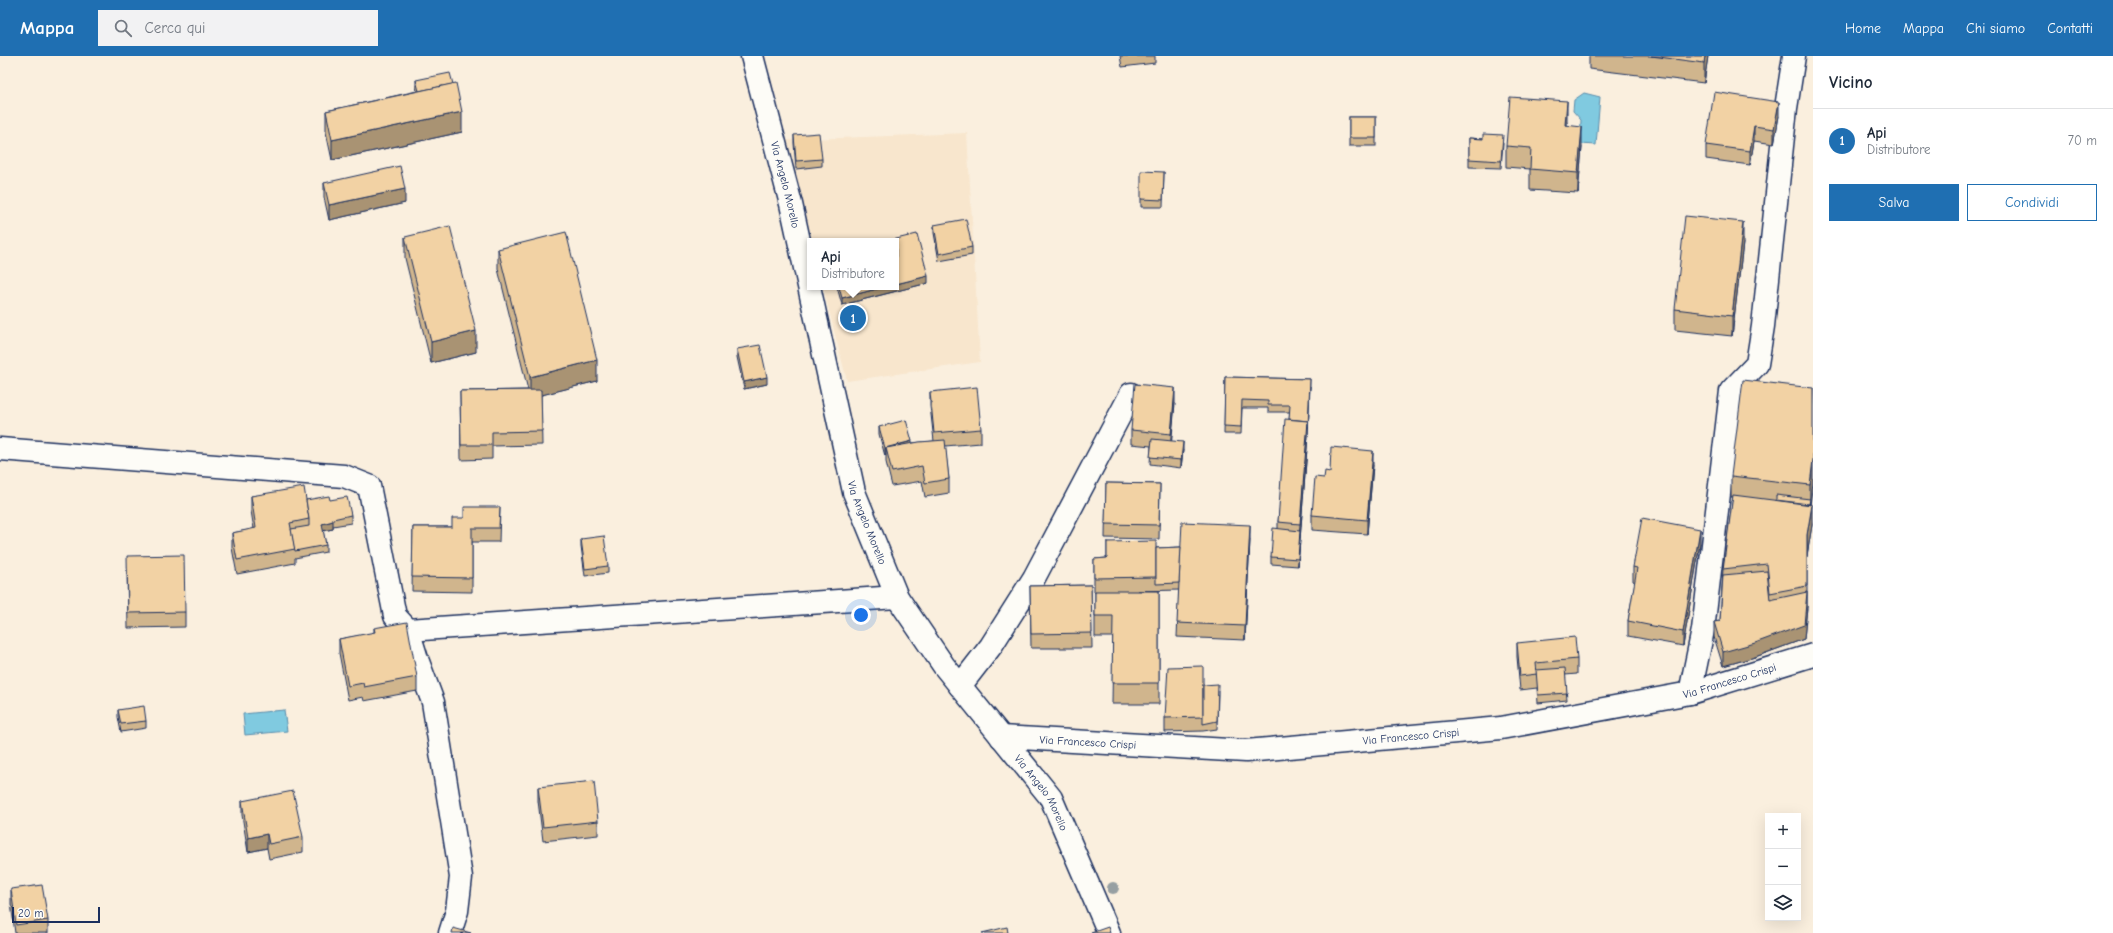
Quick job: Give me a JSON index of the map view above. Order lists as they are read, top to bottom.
{
  "streets": {
    "street": ["Via Angelo Morello", "Via Francesco Crispi"]
  },
  "crossings": [
    ["Via Angelo Morello", "Via Francesco Crispi"]
  ],
  "scale_bar": "20 m",
  "page": {
    "header": "Mappa",
    "search": "Cerca qui",
    "nav": [
      "Home",
      "Mappa",
      "Chi siamo",
      "Contatti"
    ],
    "heading": "Vicino",
    "list": [
      {
        "mark": "1",
        "name": "Api",
        "note": "Distributore",
        "value": "70 m"
      }
    ],
    "buttons": ["Salva", "Condividi"],
    "popup": ["Api", "Distributore"],
    "pins": "1",
    "map_buttons": ["+", "−"],
    "scale": "20 m"
  }
}
